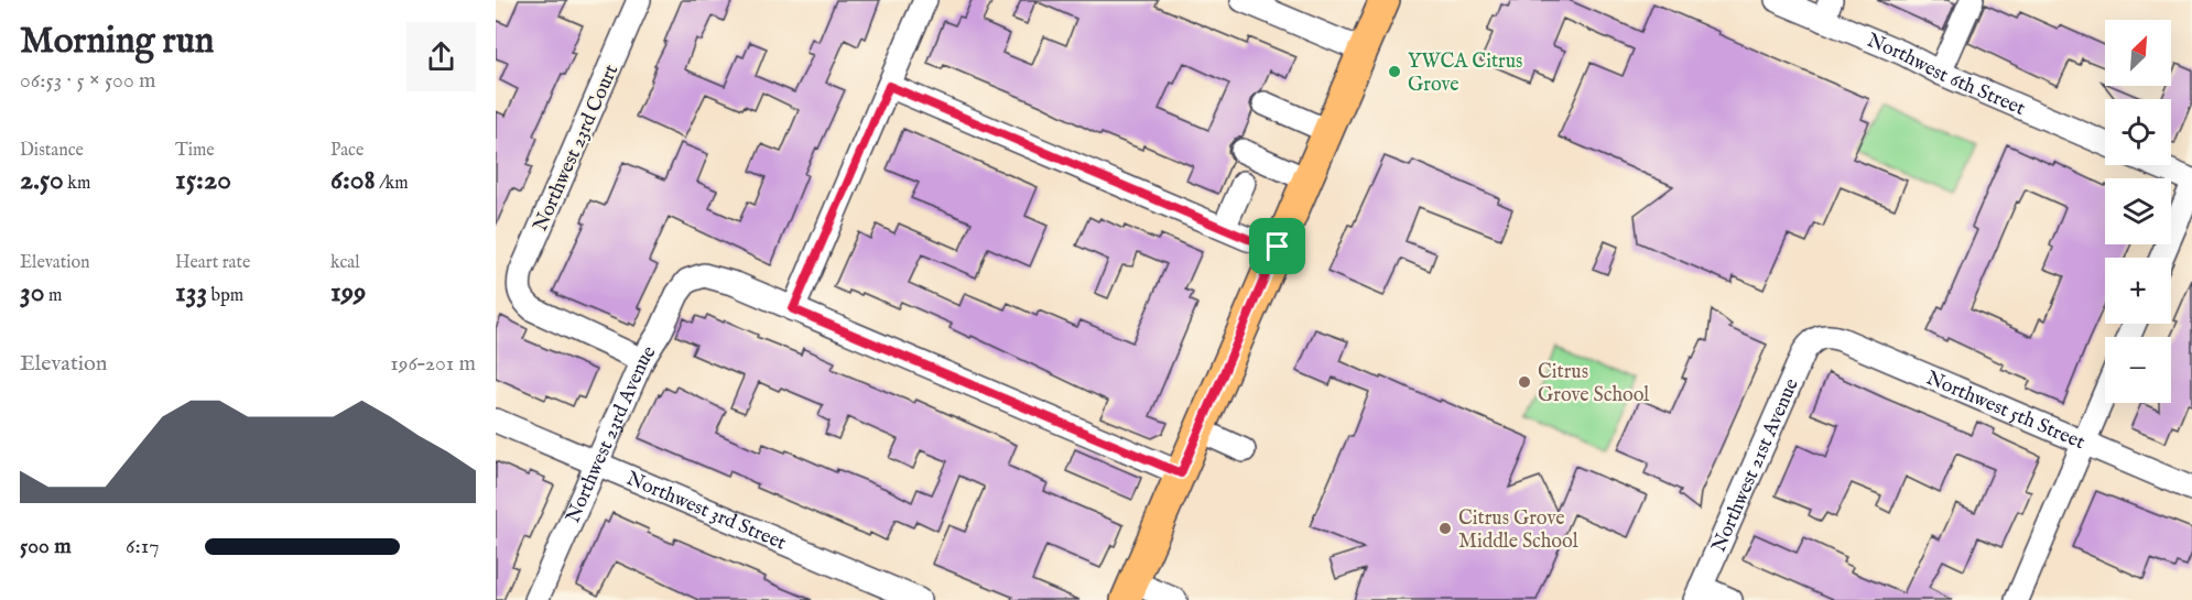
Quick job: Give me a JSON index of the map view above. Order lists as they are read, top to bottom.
{
  "streets": {
    "street": [
      "Northwest 6th Street",
      "Northwest 23rd Court",
      "Northwest 5th Street",
      "Northwest 23rd Avenue",
      "Northwest 21st Avenue",
      "Northwest 3rd Street"
    ]
  },
  "crossings": [
    ["Northwest 23rd Court", "Northwest 23rd Avenue"],
    ["Northwest 5th Street", "Northwest 21st Avenue"],
    ["Northwest 23rd Avenue", "Northwest 3rd Street"]
  ],
  "places": ["YWCA Citrus Grove", "Citrus Grove School", "Citrus Grove Middle School"],
  "north": "top right",
  "page": {
    "heading": ["Morning run", "06:53 · 5 × 500 m"],
    "map_buttons": ["+", "−"],
    "stats": [
      ["Distance", "2.50 km"],
      ["Time", "15:20"],
      ["Pace", "6:08 /km"],
      ["Elevation", "30 m"],
      ["Heart rate", "133 bpm"],
      ["kcal", "199"]
    ],
    "chart": ["Elevation", "196–201 m"],
    "list": [
      {
        "name": "500 m",
        "note": "6:17"
      }
    ]
  }
}
